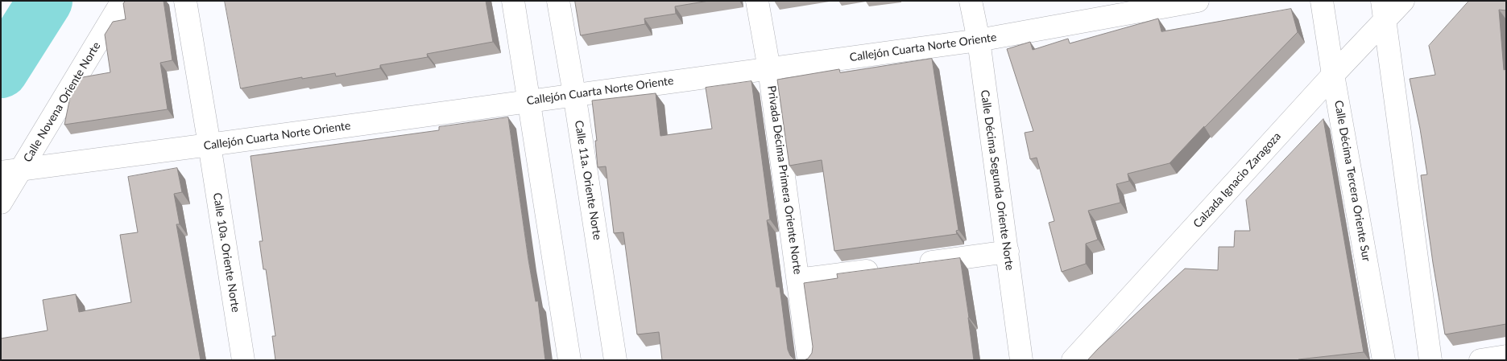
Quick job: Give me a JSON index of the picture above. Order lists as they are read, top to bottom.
{
  "streets": {
    "street": [
      "Callejón Cuarta Norte Oriente",
      "Calle Novena Oriente Norte",
      "Calle 11a. Oriente Norte",
      "Privada Décima Primera Oriente Norte",
      "Calle Décima Segunda Oriente Norte",
      "Calzada Ignacio Zaragoza",
      "Calle Décima Tercera Oriente Sur",
      "Calle 10a. Oriente Norte"
    ]
  },
  "crossings": [
    ["Callejón Cuarta Norte Oriente", "Calle Novena Oriente Norte"],
    ["Callejón Cuarta Norte Oriente", "Calle 11a. Oriente Norte"],
    ["Callejón Cuarta Norte Oriente", "Privada Décima Primera Oriente Norte"],
    ["Callejón Cuarta Norte Oriente", "Calle Décima Segunda Oriente Norte"],
    ["Callejón Cuarta Norte Oriente", "Calle 10a. Oriente Norte"],
    ["Calzada Ignacio Zaragoza", "Calle Décima Tercera Oriente Sur"]
  ]
}
